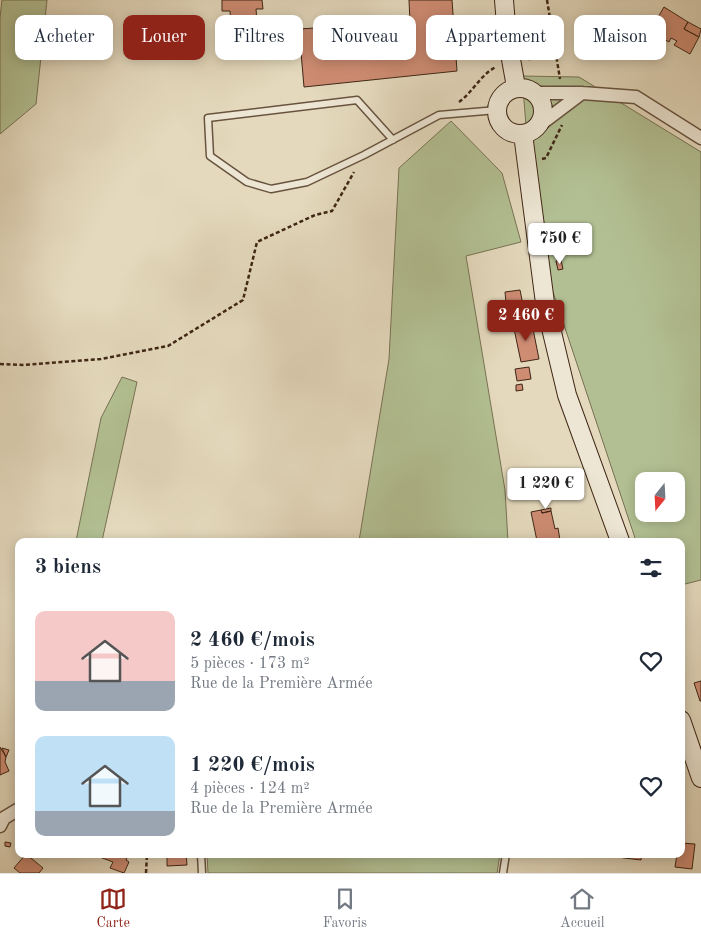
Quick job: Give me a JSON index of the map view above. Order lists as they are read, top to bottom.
{
  "north": "bottom",
  "page": {
    "chip": [
      "Acheter",
      "Louer",
      "Filtres",
      "Nouveau",
      "Appartement",
      "Maison"
    ],
    "price": ["750 €", "2 460 €", "1 220 €"],
    "heading": "3 biens",
    "list": [
      {
        "name": "2 460 €/mois",
        "note": "5 pièces · 173 m² · Rue de la Première Armée"
      },
      {
        "name": "1 220 €/mois",
        "note": "4 pièces · 124 m² · Rue de la Première Armée"
      }
    ],
    "tabs": ["Carte", "Favoris", "Accueil"]
  }
}
